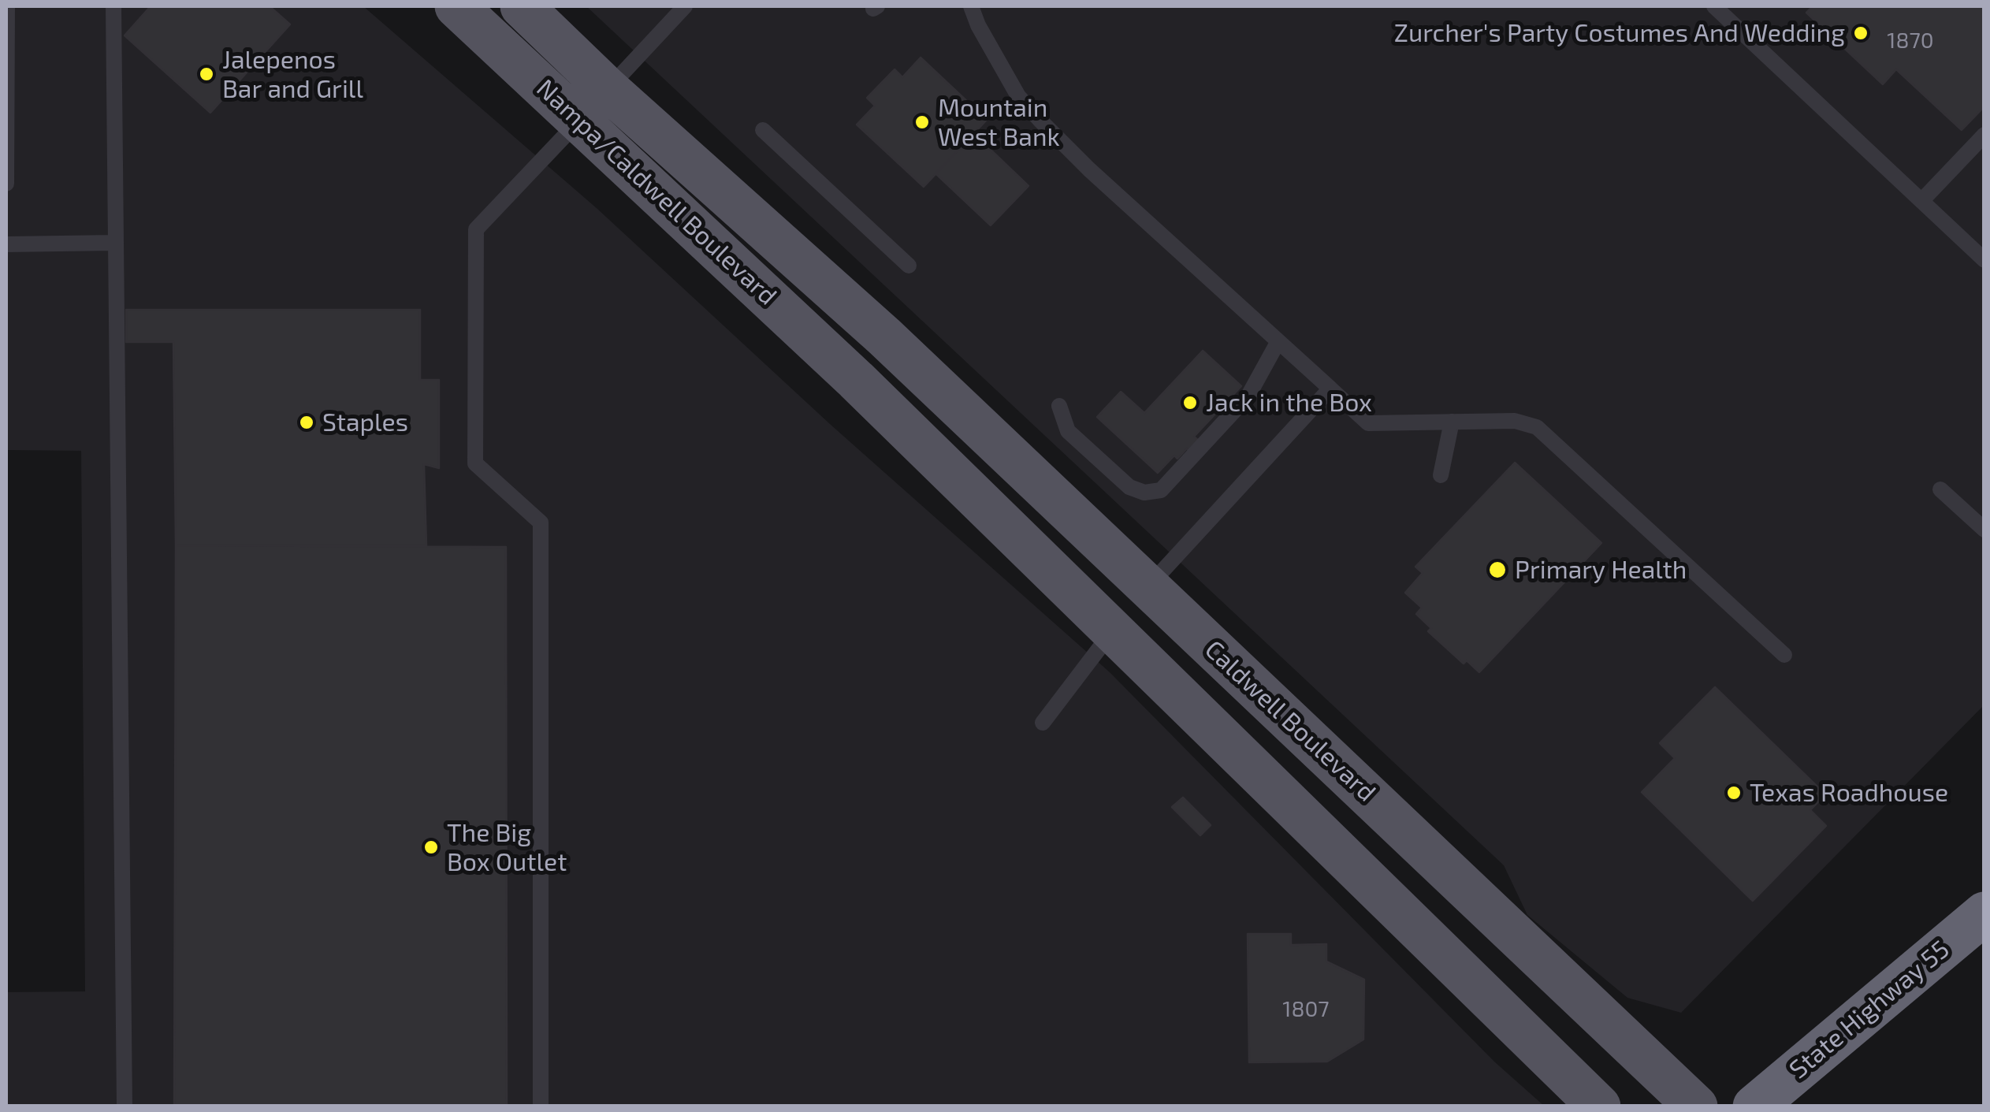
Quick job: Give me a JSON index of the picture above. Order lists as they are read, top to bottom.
{
  "streets": {
    "highway": ["State Highway 55"],
    "main road": ["Nampa/Caldwell Boulevard", "Caldwell Boulevard"]
  },
  "crossings": [
    ["Nampa/Caldwell Boulevard", "Caldwell Boulevard"]
  ],
  "places": [
    "Zurcher's Party Costumes And Wedding",
    "Jalepenos Bar and Grill",
    "Mountain West Bank",
    "Jack in the Box",
    "Staples",
    "Primary Health",
    "Texas Roadhouse",
    "The Big Box Outlet"
  ],
  "house_numbers": ["1870", "1807"]
}
